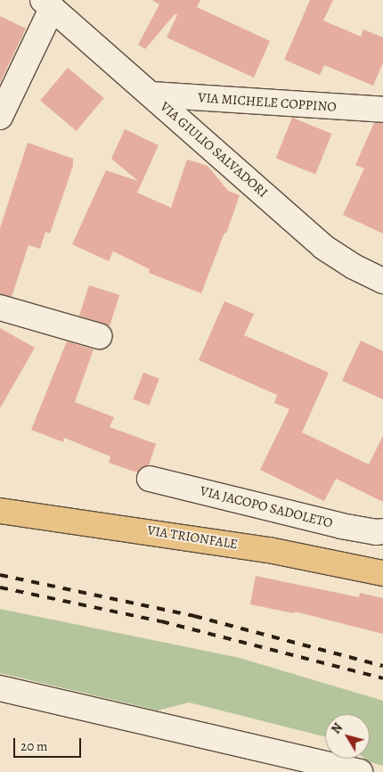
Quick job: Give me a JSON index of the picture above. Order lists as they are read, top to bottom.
{
  "streets": {
    "main road": ["VIA TRIONFALE"],
    "street": ["VIA MICHELE COPPINO", "VIA GIULIO SALVADORI", "VIA JACOPO SADOLETO"]
  },
  "crossings": [
    ["VIA MICHELE COPPINO", "VIA GIULIO SALVADORI"]
  ],
  "scale_bar": "20 m",
  "north": "top left"
}
